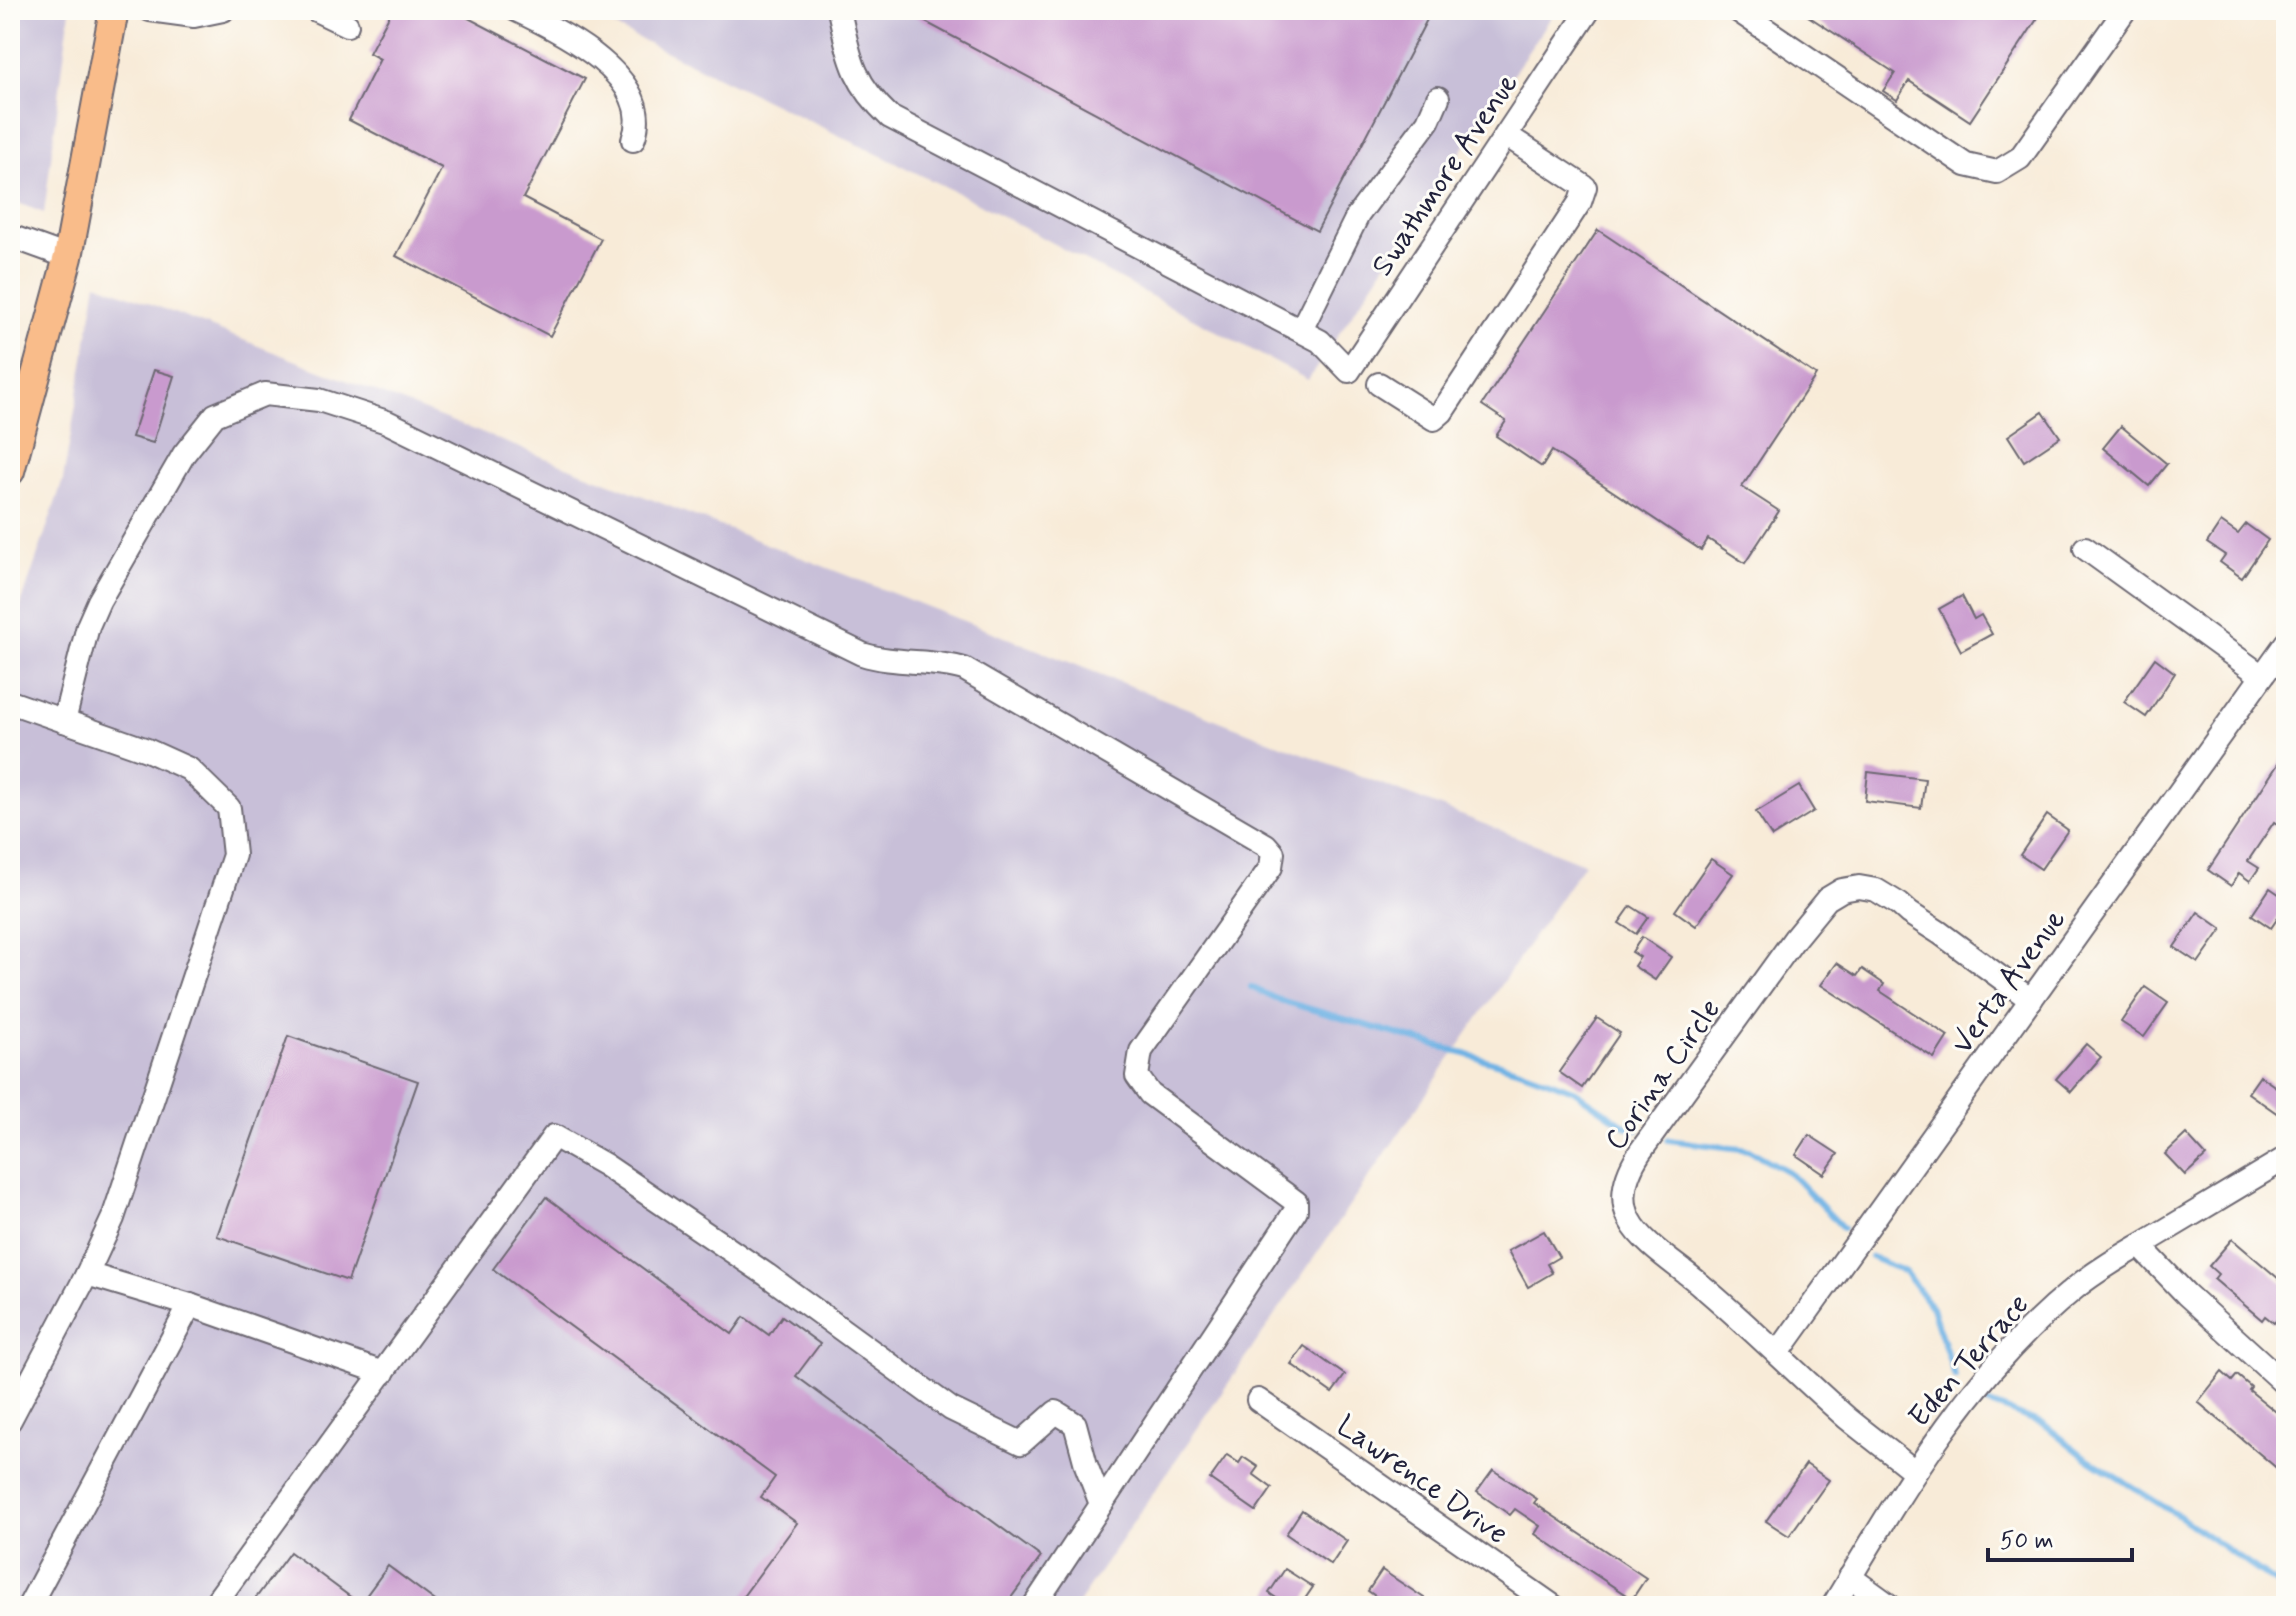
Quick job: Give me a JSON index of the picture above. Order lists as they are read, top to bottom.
{
  "streets": {
    "street": [
      "Swathmore Avenue",
      "Verta Avenue",
      "Corina Circle",
      "Eden Terrace",
      "Lawrence Drive"
    ]
  },
  "crossings": [
    ["Verta Avenue", "Corina Circle"],
    ["Corina Circle", "Eden Terrace"]
  ],
  "scale_bar": "50 m"
}
